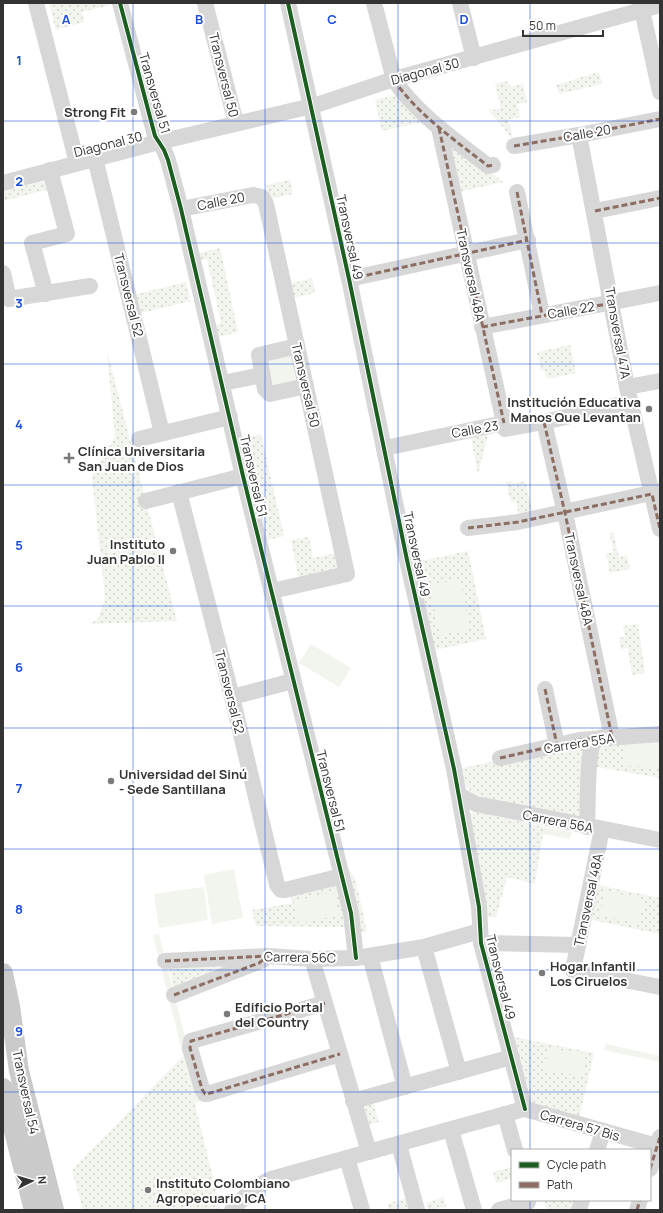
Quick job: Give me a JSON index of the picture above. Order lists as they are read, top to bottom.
{
  "streets": {
    "main road": ["Transversal 54"],
    "street": [
      "Diagonal 30",
      "Transversal 50",
      "Transversal 51",
      "Calle 20",
      "Transversal 49",
      "Transversal 48A",
      "Transversal 52",
      "Calle 22",
      "Transversal 47A",
      "Calle 23",
      "Carrera 55A",
      "Carrera 56A",
      "Carrera 56C",
      "Carrera 57 Bis"
    ]
  },
  "crossings": [
    ["Diagonal 30", "Transversal 50"],
    ["Diagonal 30", "Transversal 51"],
    ["Diagonal 30", "Transversal 49"],
    ["Diagonal 30", "Transversal 52"],
    ["Transversal 50", "Transversal 51"],
    ["Transversal 50", "Calle 20"],
    ["Transversal 51", "Calle 20"],
    ["Transversal 51", "Transversal 52"],
    ["Transversal 51", "Carrera 56C"],
    ["Calle 20", "Transversal 47A"],
    ["Transversal 49", "Calle 23"],
    ["Transversal 49", "Carrera 56A"],
    ["Transversal 49", "Carrera 56C"],
    ["Transversal 49", "Carrera 57 Bis"],
    ["Transversal 48A", "Calle 22"],
    ["Transversal 48A", "Calle 23"],
    ["Transversal 48A", "Carrera 55A"],
    ["Transversal 48A", "Carrera 56A"],
    ["Transversal 48A", "Carrera 56C"],
    ["Calle 22", "Transversal 47A"],
    ["Transversal 47A", "Calle 23"]
  ],
  "places": {
    "other": [
      "Strong Fit",
      "Institución Educativa Manos Que Levantan",
      "Instituto Juan Pablo II",
      "Universidad del Sinú - Sede Santillana",
      "Hogar Infantil Los Ciruelos",
      "Edificio Portal del Country",
      "Instituto Colombiano Agropecuario ICA"
    ],
    "health": ["Clínica Universitaria San Juan de Dios"]
  },
  "legend": ["Cycle path", "Path"],
  "scale_bar": "50 m",
  "north": "right",
  "grid": {
    "columns": [
      "A",
      "B",
      "C",
      "D"
    ],
    "rows": [
      "1",
      "2",
      "3",
      "4",
      "5",
      "6",
      "7",
      "8",
      "9"
    ]
  }
}
